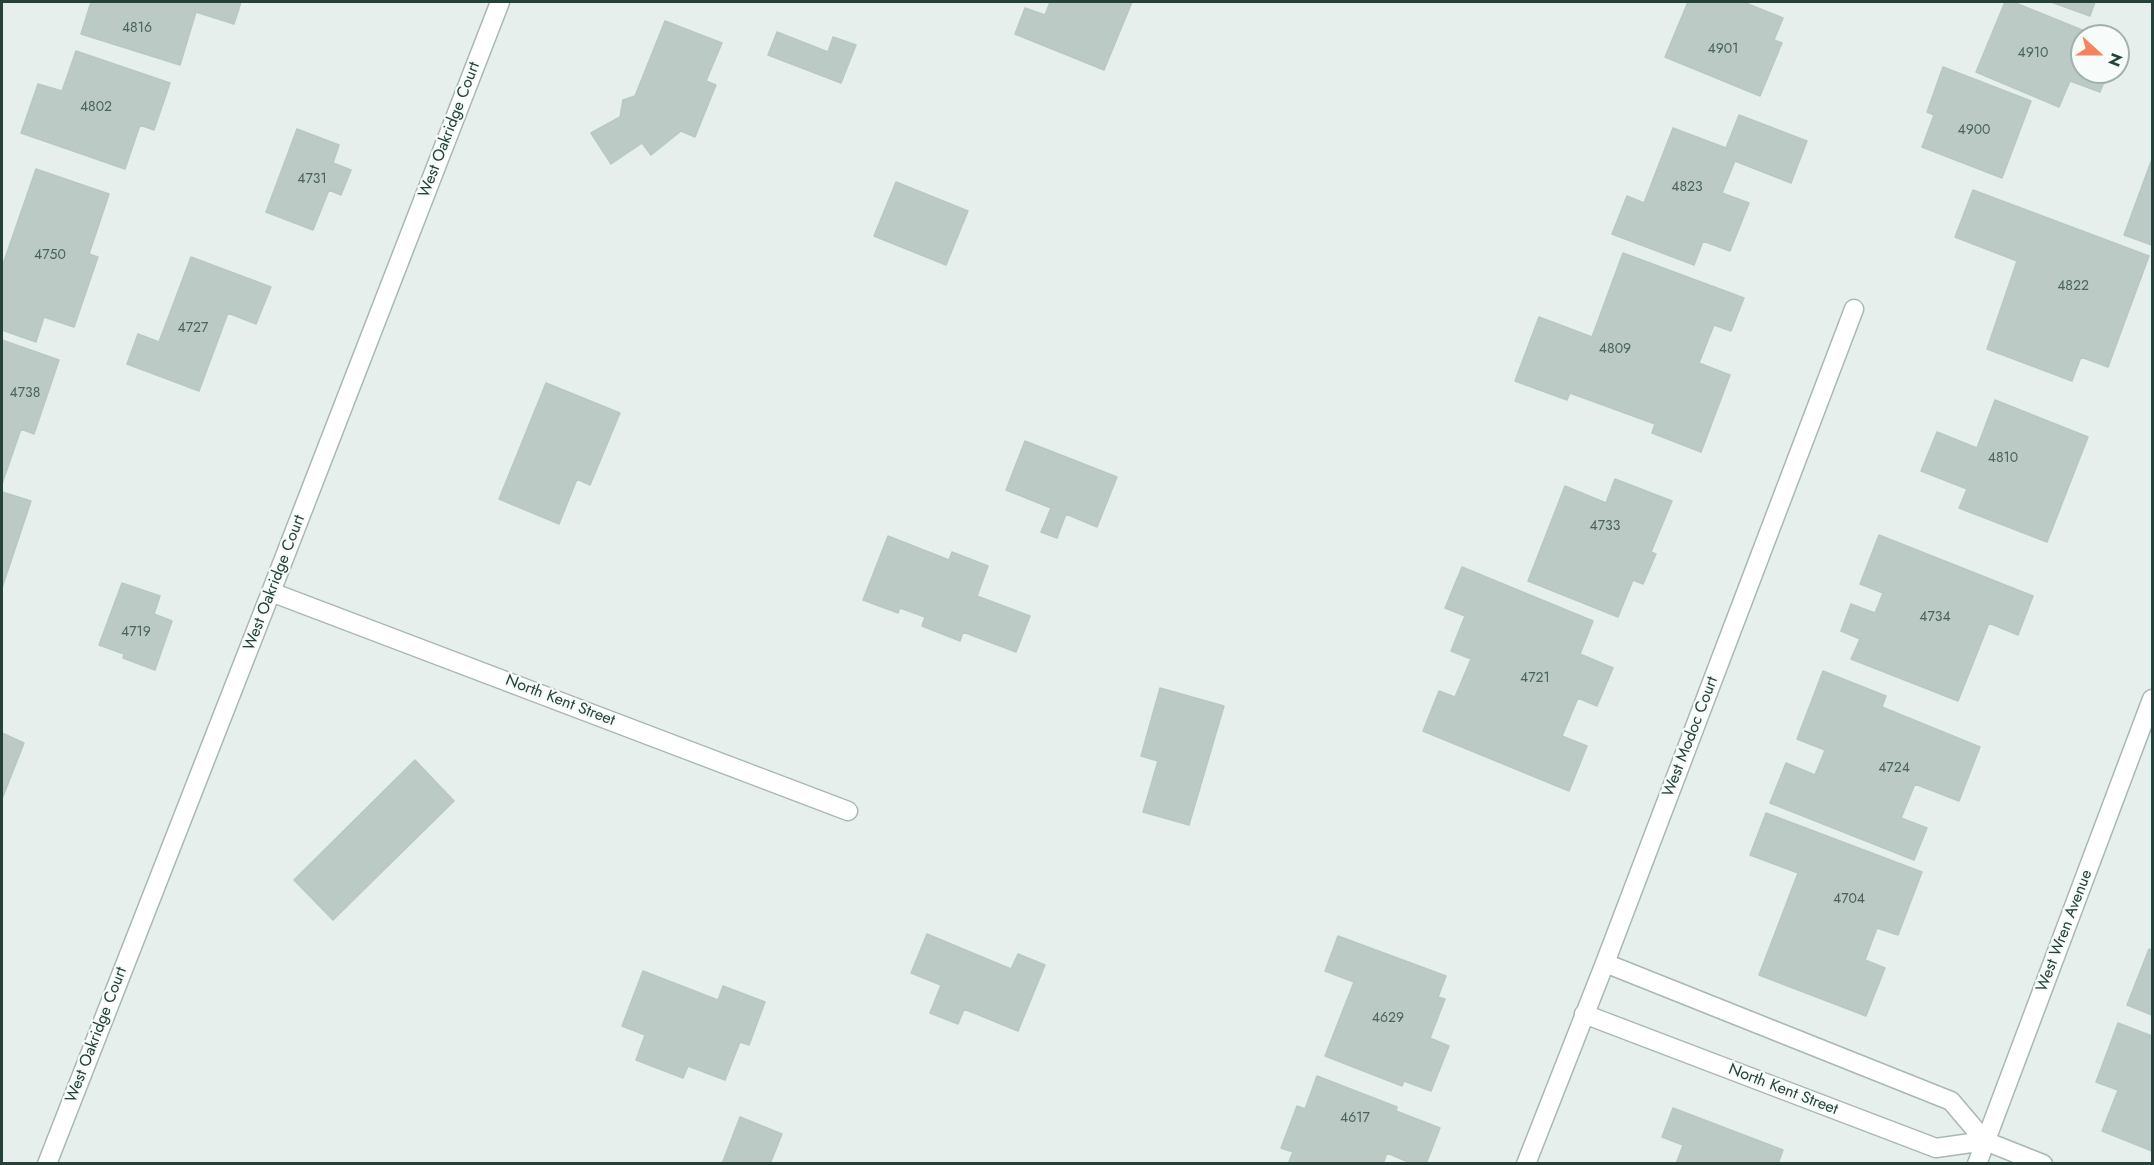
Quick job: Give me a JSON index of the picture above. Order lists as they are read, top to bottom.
{
  "streets": {
    "street": [
      "West Oakridge Court",
      "North Kent Street",
      "West Modoc Court",
      "West Wren Avenue"
    ]
  },
  "crossings": [
    ["West Oakridge Court", "North Kent Street"],
    ["North Kent Street", "West Modoc Court"],
    ["North Kent Street", "West Wren Avenue"]
  ],
  "house_numbers": [
    "4816",
    "4901",
    "4910",
    "4802",
    "4900",
    "4731",
    "4823",
    "4750",
    "4822",
    "4727",
    "4809",
    "4738",
    "4810",
    "4733",
    "4734",
    "4719",
    "4721",
    "4724",
    "4704",
    "4629",
    "4617"
  ],
  "north": "right"
}
